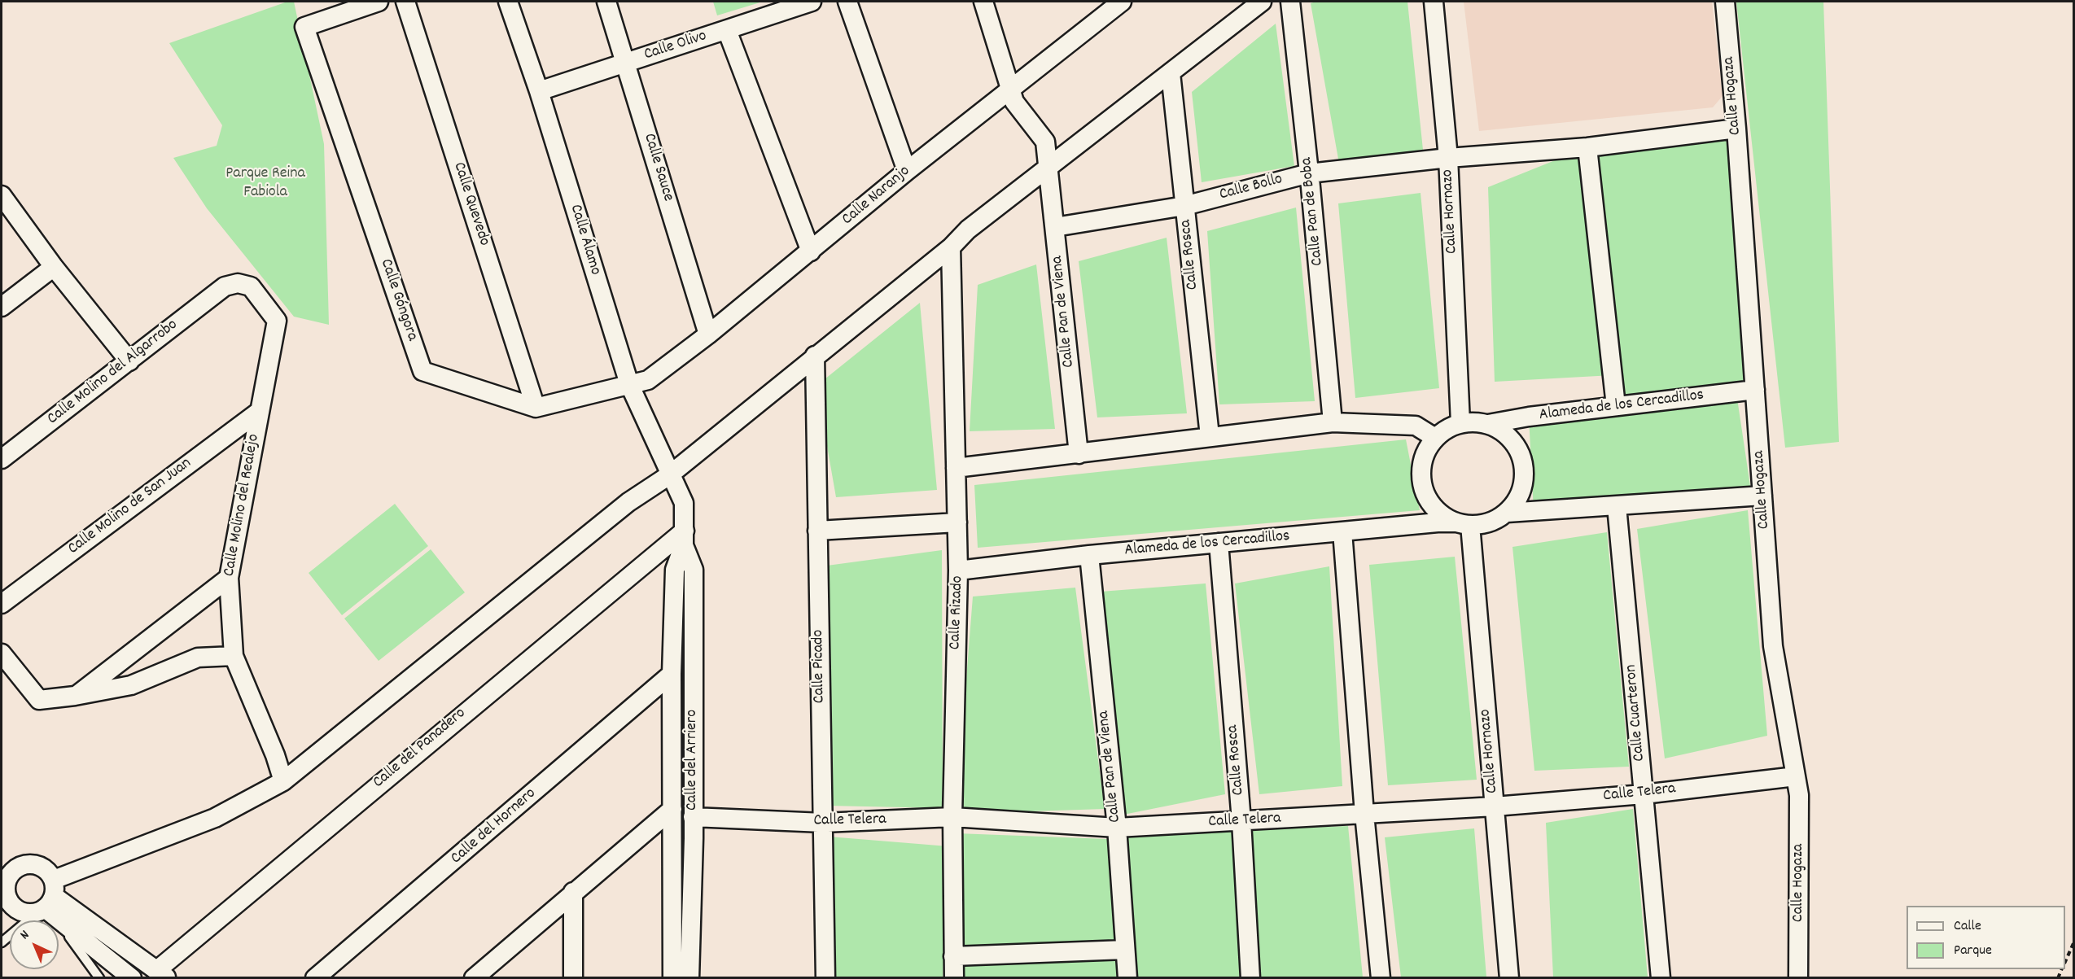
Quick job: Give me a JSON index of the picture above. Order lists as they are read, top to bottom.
{
  "streets": {
    "street": [
      "Calle Olivo",
      "Calle Hogaza",
      "Calle Sauce",
      "Calle Bollo",
      "Calle Naranjo",
      "Calle Quevedo",
      "Calle Pan de Boba",
      "Calle Hornazo",
      "Calle Álamo",
      "Calle Rosca",
      "Calle Góngora",
      "Calle Pan de Viena",
      "Calle Molino del Algarrobo",
      "Alameda de los Cercadillos",
      "Calle Molino del Realejo",
      "Calle Molino de San Juan",
      "Calle Rizado",
      "Calle Picado",
      "Calle Cuarteron",
      "Calle del Panadero",
      "Calle del Arriero",
      "Calle Telera",
      "Calle del Hornero"
    ]
  },
  "crossings": [
    ["Calle Olivo", "Calle Sauce"],
    ["Calle Olivo", "Calle Álamo"],
    ["Calle Hogaza", "Calle Bollo"],
    ["Calle Hogaza", "Alameda de los Cercadillos"],
    ["Calle Hogaza", "Calle Telera"],
    ["Calle Sauce", "Calle Naranjo"],
    ["Calle Bollo", "Calle Pan de Boba"],
    ["Calle Bollo", "Calle Hornazo"],
    ["Calle Bollo", "Calle Rosca"],
    ["Calle Bollo", "Calle Pan de Viena"],
    ["Calle Naranjo", "Calle Álamo"],
    ["Calle Naranjo", "Calle Pan de Viena"],
    ["Calle Quevedo", "Calle Góngora"],
    ["Calle Hornazo", "Alameda de los Cercadillos"],
    ["Calle Hornazo", "Calle Telera"],
    ["Calle Álamo", "Calle del Arriero"],
    ["Calle Rosca", "Alameda de los Cercadillos"],
    ["Calle Rosca", "Calle Telera"],
    ["Calle Pan de Viena", "Alameda de los Cercadillos"],
    ["Calle Pan de Viena", "Calle Telera"],
    ["Calle Molino del Algarrobo", "Calle Molino del Realejo"],
    ["Alameda de los Cercadillos", "Calle Rizado"],
    ["Calle Molino del Realejo", "Calle Molino de San Juan"],
    ["Calle Rizado", "Calle Telera"],
    ["Calle Picado", "Calle Telera"],
    ["Calle Cuarteron", "Calle Telera"],
    ["Calle del Panadero", "Calle del Arriero"],
    ["Calle del Arriero", "Calle Telera"],
    ["Calle del Arriero", "Calle del Hornero"]
  ],
  "parks": ["Parque Reina Fabiola"],
  "legend": ["Calle", "Parque"],
  "north": "top left"
}
